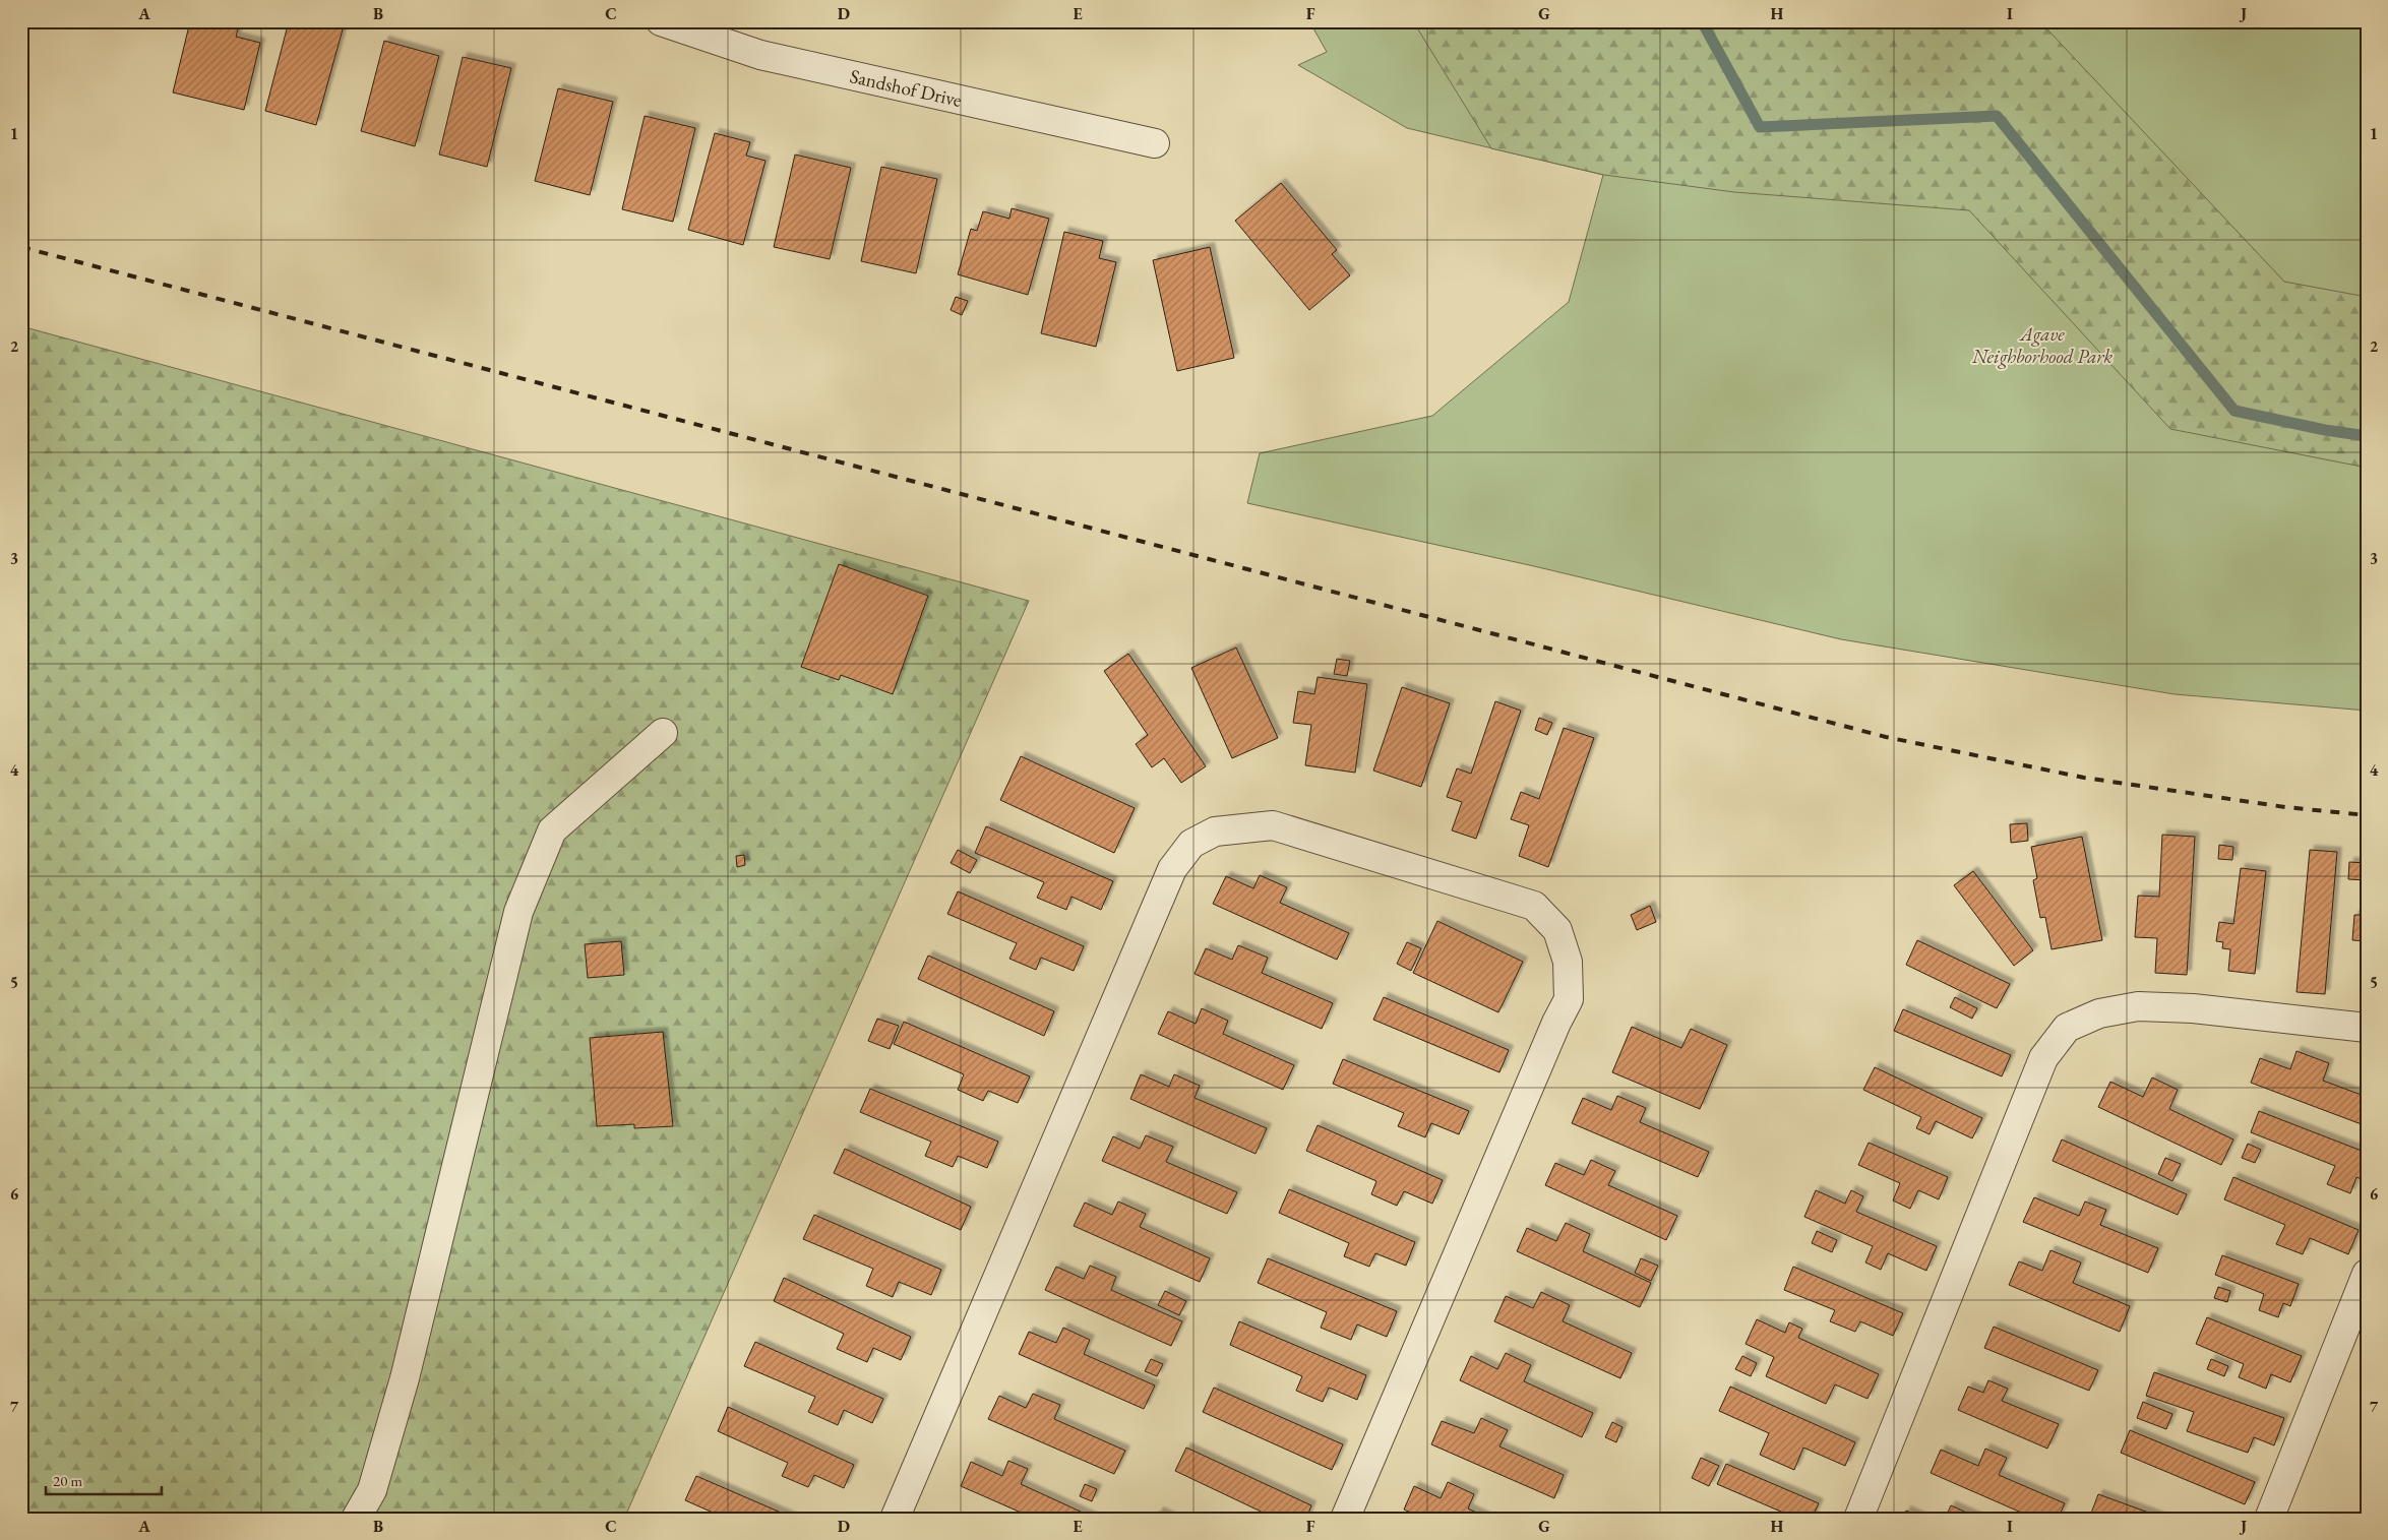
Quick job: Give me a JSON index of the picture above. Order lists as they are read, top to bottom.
{
  "streets": {
    "street": ["Sandshof Drive"]
  },
  "parks": ["Agave Neighborhood Park"],
  "scale_bar": "20 m",
  "grid": {
    "columns": [
      "A",
      "B",
      "C",
      "D",
      "E",
      "F",
      "G",
      "H",
      "I",
      "J"
    ],
    "rows": [
      "1",
      "2",
      "3",
      "4",
      "5",
      "6",
      "7"
    ]
  }
}
